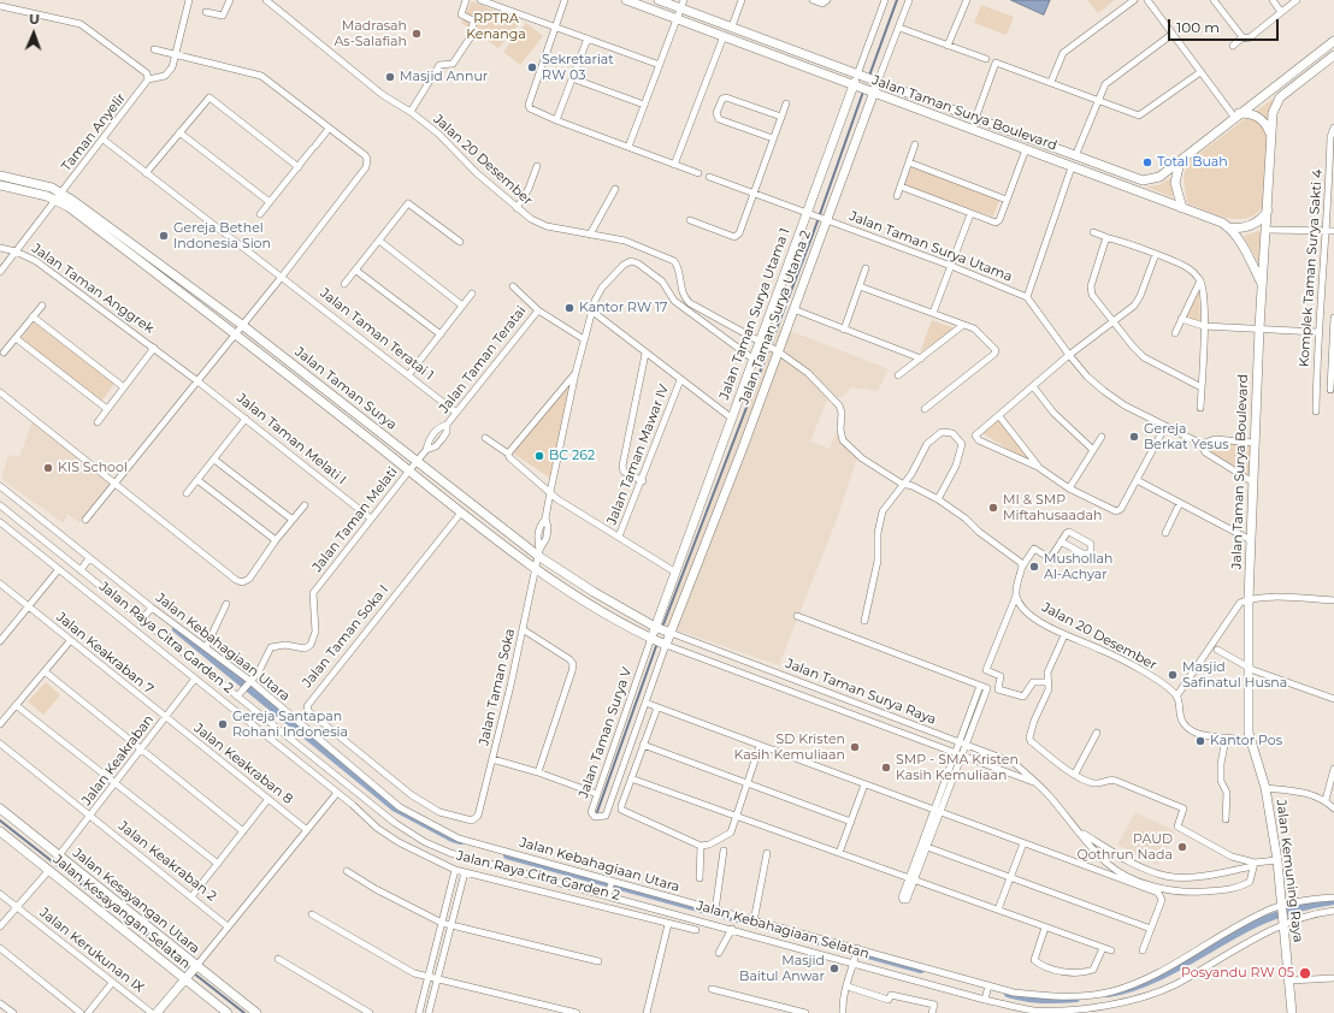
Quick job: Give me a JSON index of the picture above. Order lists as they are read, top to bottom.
{
  "streets": {
    "street": [
      "Jalan Taman Surya Boulevard",
      "Taman Anyelir",
      "Jalan 20 Desember",
      "Jalan Taman Surya Utama",
      "Komplek Taman Surya Sakti 4",
      "Jalan Taman Anggrek",
      "Jalan Taman Surya Utama 1",
      "Jalan Taman Surya Utama 2",
      "Jalan Taman Teratai 1",
      "Jalan Taman Teratai",
      "Jalan Taman Surya",
      "Jalan Taman Melati I",
      "Jalan Taman Mawar IV",
      "Jalan Taman Melati",
      "Jalan Taman Soka I",
      "Jalan Raya Citra Garden 2",
      "Jalan Kebahagiaan Utara",
      "Jalan Keakraban 7",
      "Jalan Taman Soka",
      "Jalan Taman Surya Raya",
      "Jalan Taman Surya V",
      "Jalan Keakraban",
      "Jalan Keakraban 8",
      "Jalan Keakraban 2",
      "Jalan Kemuning Raya",
      "Jalan Kesayangan Utara",
      "Jalan Kesayangan Selatan",
      "Jalan Kebahagiaan Selatan",
      "Jalan Kerukunan IX"
    ]
  },
  "crossings": [
    ["Jalan Taman Surya Boulevard", "Jalan Taman Surya Utama 1"],
    ["Jalan Taman Surya Boulevard", "Jalan Taman Surya Utama 2"],
    ["Jalan Taman Surya Boulevard", "Jalan Kemuning Raya"],
    ["Taman Anyelir", "Jalan Taman Anggrek"],
    ["Taman Anyelir", "Jalan Taman Teratai 1"],
    ["Taman Anyelir", "Jalan Taman Surya"],
    ["Jalan 20 Desember", "Jalan Taman Surya Utama 1"],
    ["Jalan 20 Desember", "Jalan Taman Surya Utama 2"],
    ["Jalan Taman Surya Utama", "Jalan Taman Surya Utama 1"],
    ["Jalan Taman Surya Utama", "Jalan Taman Surya Utama 2"],
    ["Jalan Taman Anggrek", "Jalan Taman Melati I"],
    ["Jalan Taman Surya Utama 1", "Jalan Taman Surya"],
    ["Jalan Taman Surya Utama 1", "Jalan Taman Soka"],
    ["Jalan Taman Surya Utama 1", "Jalan Taman Surya V"],
    ["Jalan Taman Surya Utama 2", "Jalan Taman Surya"],
    ["Jalan Taman Surya Utama 2", "Jalan Taman Surya Raya"],
    ["Jalan Taman Surya Utama 2", "Jalan Taman Surya V"],
    ["Jalan Taman Teratai 1", "Jalan Taman Teratai"],
    ["Jalan Taman Teratai", "Jalan Taman Surya"],
    ["Jalan Taman Teratai", "Jalan Taman Melati"],
    ["Jalan Taman Teratai", "Jalan Taman Soka"],
    ["Jalan Taman Surya", "Jalan Taman Melati"],
    ["Jalan Taman Surya", "Jalan Taman Soka I"],
    ["Jalan Taman Surya", "Jalan Taman Soka"],
    ["Jalan Taman Surya", "Jalan Taman Surya Raya"],
    ["Jalan Taman Surya", "Jalan Taman Surya V"],
    ["Jalan Taman Melati I", "Jalan Taman Melati"],
    ["Jalan Taman Melati", "Jalan Kebahagiaan Utara"],
    ["Jalan Taman Soka I", "Jalan Taman Soka"],
    ["Jalan Raya Citra Garden 2", "Jalan Keakraban"],
    ["Jalan Kebahagiaan Utara", "Jalan Kemuning Raya"],
    ["Jalan Keakraban 7", "Jalan Keakraban"],
    ["Jalan Keakraban 7", "Jalan Keakraban 8"],
    ["Jalan Taman Surya Raya", "Jalan Taman Surya V"],
    ["Jalan Keakraban", "Jalan Keakraban 8"],
    ["Jalan Keakraban", "Jalan Keakraban 2"],
    ["Jalan Keakraban", "Jalan Kesayangan Utara"],
    ["Jalan Kemuning Raya", "Jalan Kebahagiaan Selatan"]
  ],
  "parks": ["RPTRA Kenanga"],
  "places": [
    "Madrasah As-Salafiah",
    "Sekretariat RW 03",
    "Masjid Annur",
    "Total Buah",
    "Gereja Bethel Indonesia Sion",
    "Kantor RW 17",
    "Gereja Berkat Yesus",
    "BC 262",
    "KIS School",
    "MI & SMP Miftahusaadah",
    "Mushollah Al-Achyar",
    "Masjid Safinatul Husna",
    "Gereja Santapan Rohani Indonesia",
    "Kantor Pos",
    "SD Kristen Kasih Kemuliaan",
    "SMP - SMA Kristen Kasih Kemuliaan",
    "PAUD Qothrun Nada",
    "Masjid Baitul Anwar",
    "Posyandu RW 05"
  ],
  "scale_bar": "100 m",
  "north": "top"
}
